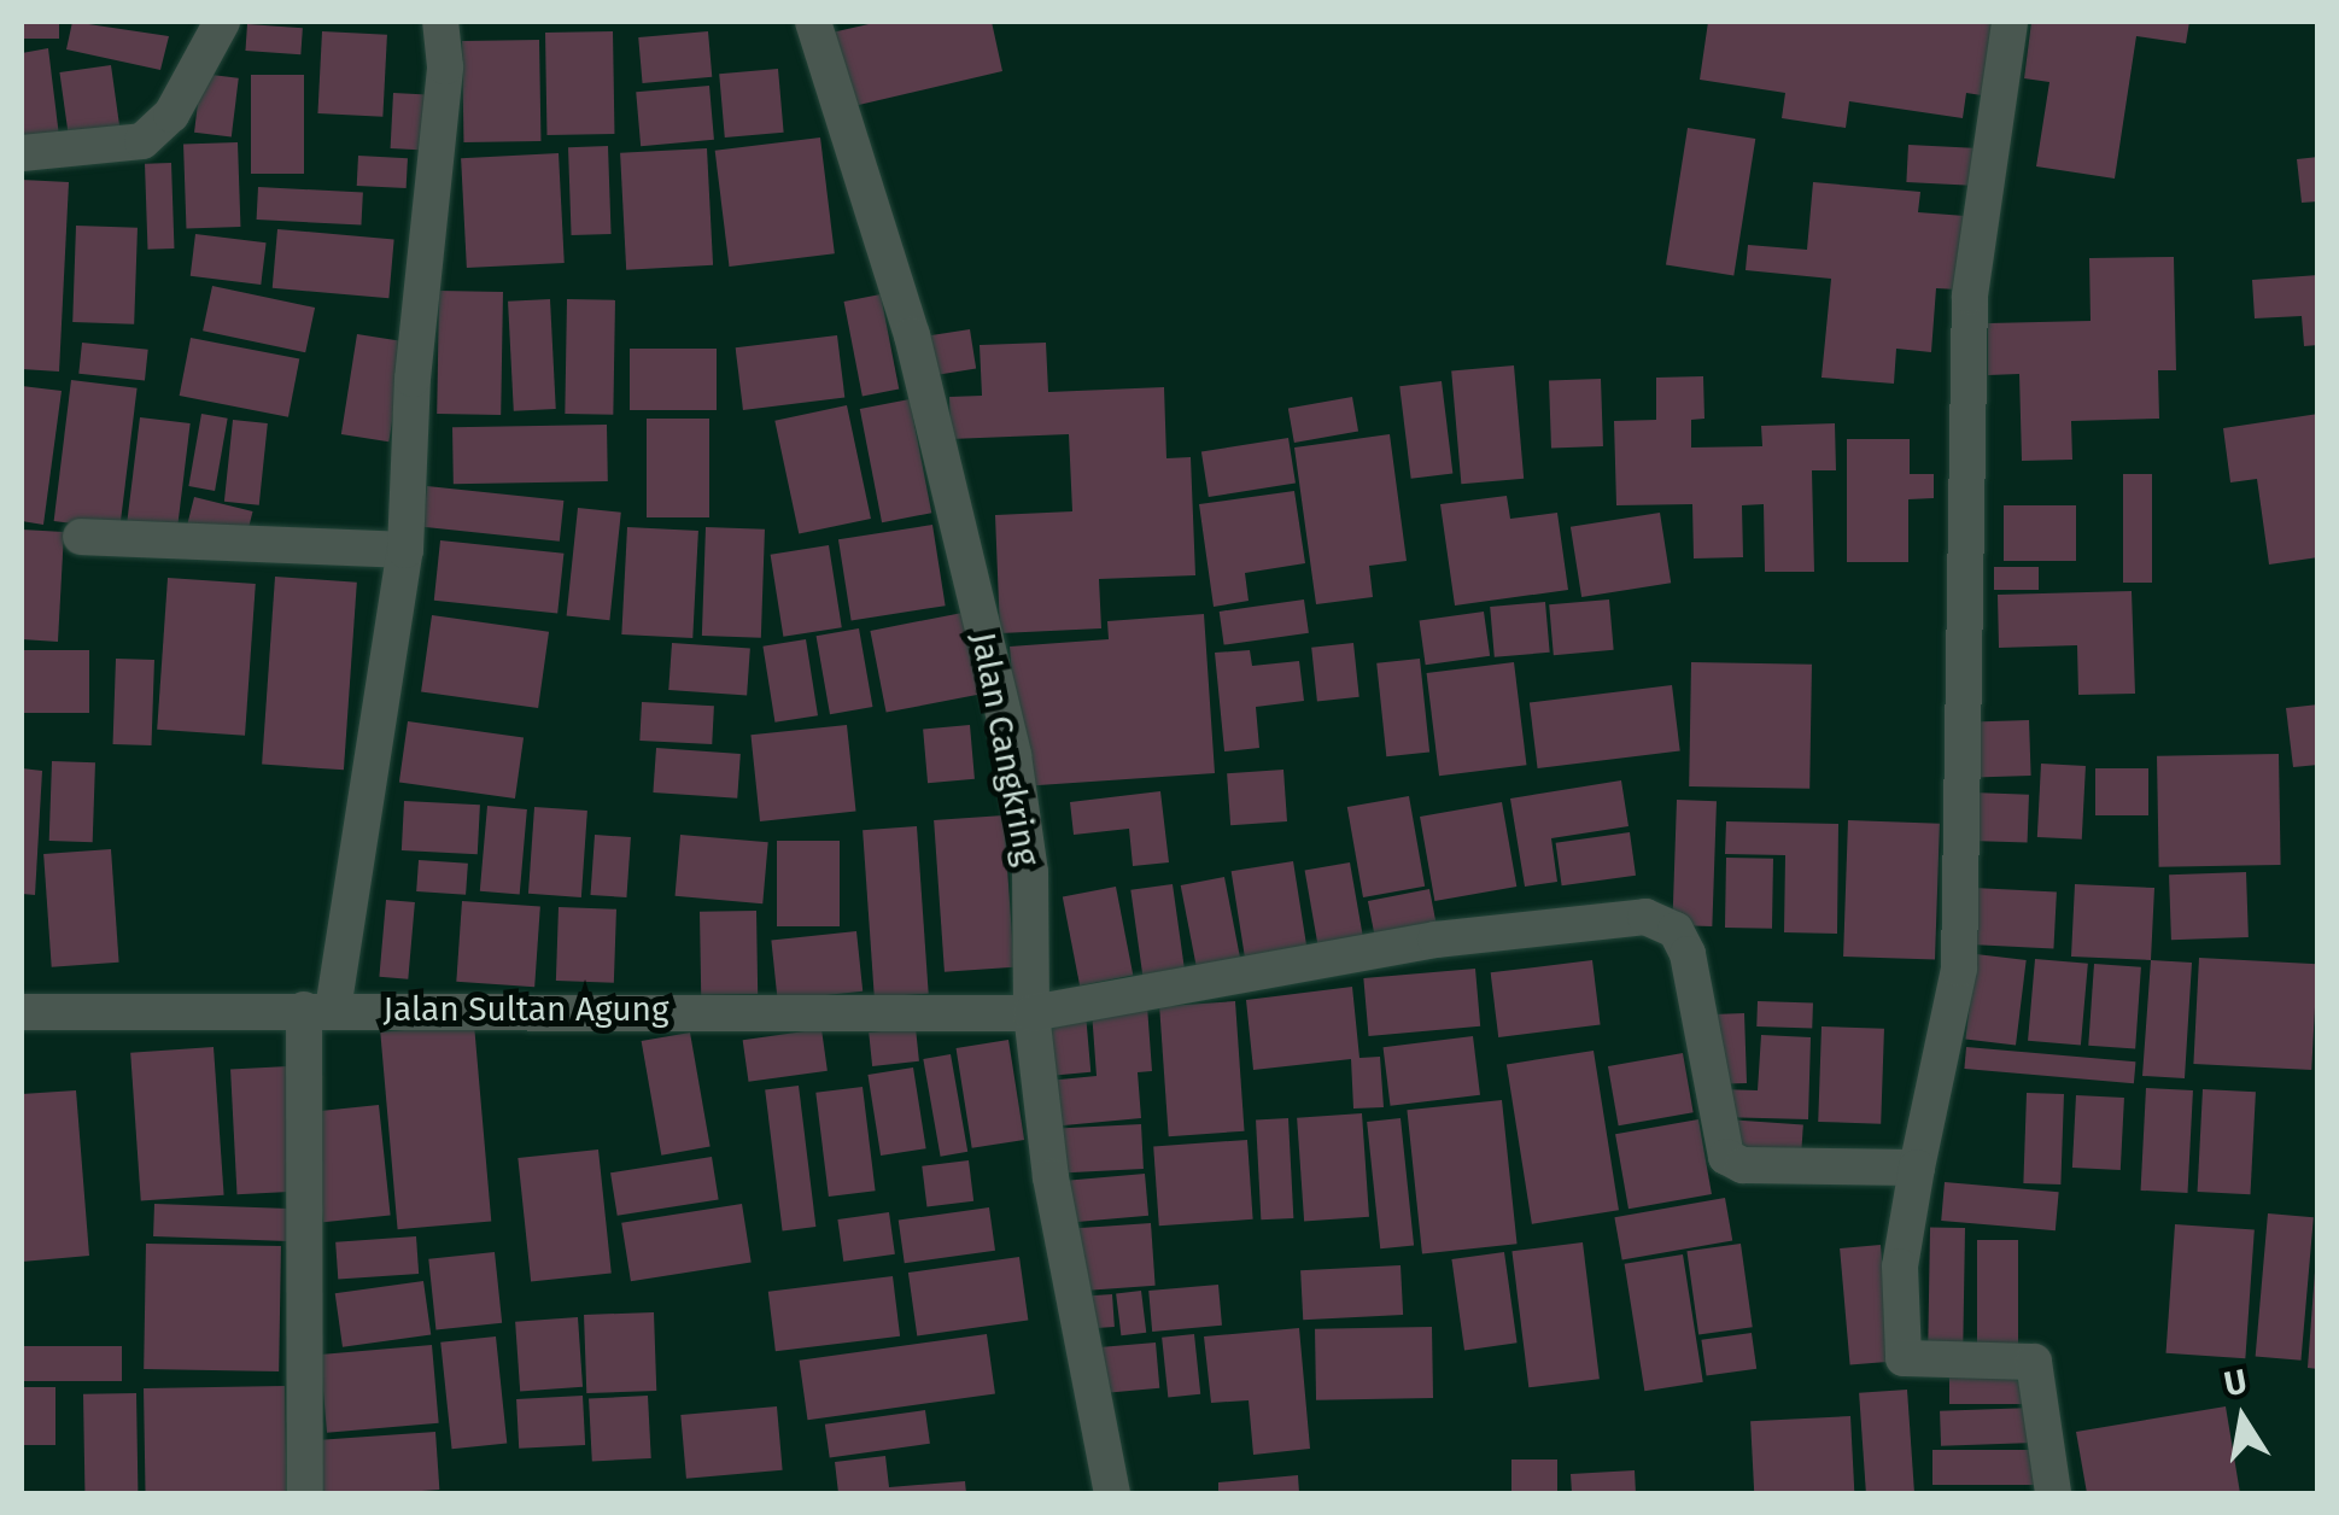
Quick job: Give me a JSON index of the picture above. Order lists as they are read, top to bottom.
{
  "streets": {
    "street": ["Jalan Cangkring", "Jalan Sultan Agung"]
  },
  "crossings": [
    ["Jalan Cangkring", "Jalan Sultan Agung"]
  ],
  "north": "top"
}
